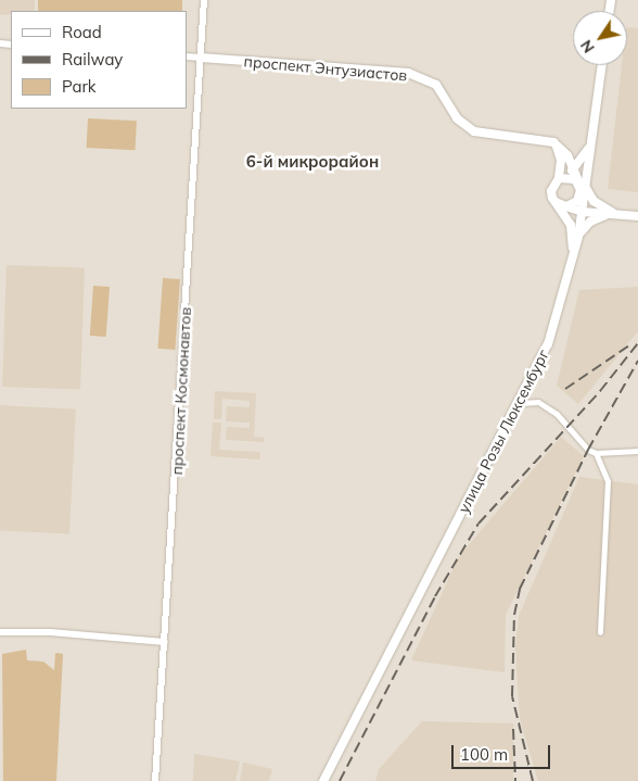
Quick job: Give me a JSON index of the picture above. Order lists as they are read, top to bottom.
{
  "streets": {
    "main road": ["проспект Энтузиастов", "улица Розы Люксембург"],
    "street": ["проспект Космонавтов"]
  },
  "crossings": [
    ["проспект Энтузиастов", "проспект Космонавтов"]
  ],
  "districts": ["6-й микрорайон"],
  "legend": ["Road", "Railway", "Park"],
  "scale_bar": "100 m",
  "north": "bottom left"
}
